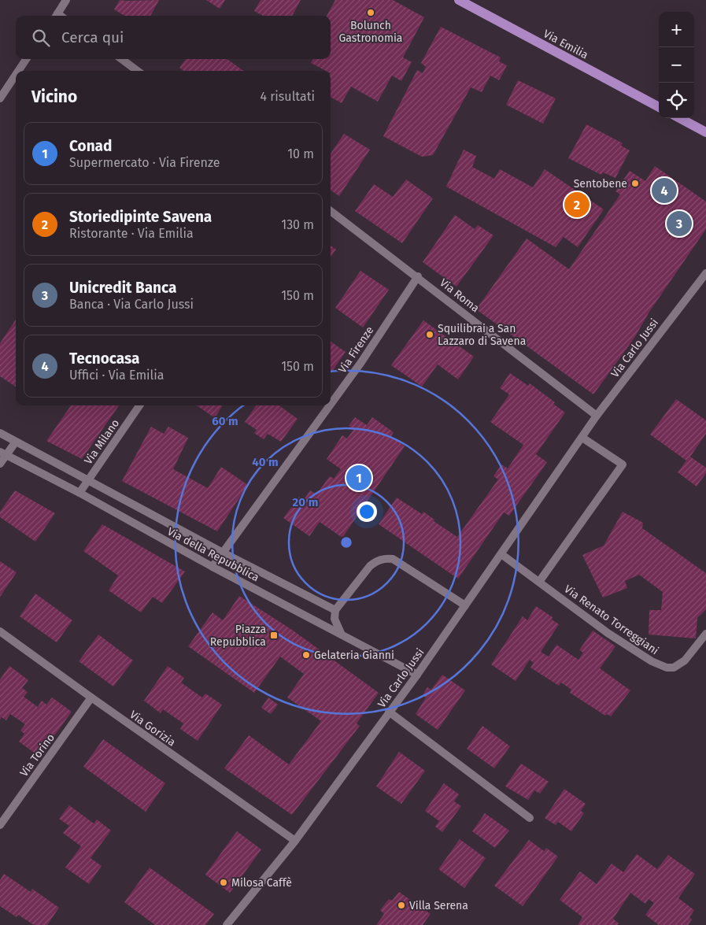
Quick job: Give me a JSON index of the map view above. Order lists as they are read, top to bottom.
{
  "streets": {
    "main road": ["Via Emilia"],
    "street": [
      "Via Roma",
      "Via Carlo Jussi",
      "Via Firenze",
      "Via Milano",
      "Via della Repubblica",
      "Via Renato Torreggiani",
      "Via Gorizia",
      "Via Torino"
    ]
  },
  "crossings": [
    ["Via Roma", "Via Carlo Jussi"],
    ["Via Roma", "Via Firenze"],
    ["Via Carlo Jussi", "Via della Repubblica"],
    ["Via Carlo Jussi", "Via Renato Torreggiani"],
    ["Via Carlo Jussi", "Via Gorizia"],
    ["Via Firenze", "Via della Repubblica"],
    ["Via Milano", "Via della Repubblica"],
    ["Via Gorizia", "Via Torino"]
  ],
  "places": {
    "other": [
      "Bolunch Gastronomia",
      "Sentobene",
      "Squilibrai a San Lazzaro di Savena",
      "Gelateria Gianni",
      "Milosa Caffè",
      "Villa Serena"
    ],
    "transit": ["Piazza Repubblica"]
  },
  "page": {
    "map_buttons": ["+", "−"],
    "search": "Cerca qui",
    "heading": ["Vicino", "4 risultati"],
    "list": [
      {
        "mark": "1",
        "name": "Conad",
        "note": "Supermercato · Via Firenze",
        "value": "10 m"
      },
      {
        "mark": "2",
        "name": "Storiedipinte Savena",
        "note": "Ristorante · Via Emilia",
        "value": "130 m"
      },
      {
        "mark": "3",
        "name": "Unicredit Banca",
        "note": "Banca · Via Carlo Jussi",
        "value": "150 m"
      },
      {
        "mark": "4",
        "name": "Tecnocasa",
        "note": "Uffici · Via Emilia",
        "value": "150 m"
      }
    ],
    "pins": [
      "4",
      "2",
      "3",
      "1"
    ]
  },
  "rings": ["60 m", "40 m", "20 m"]
}
